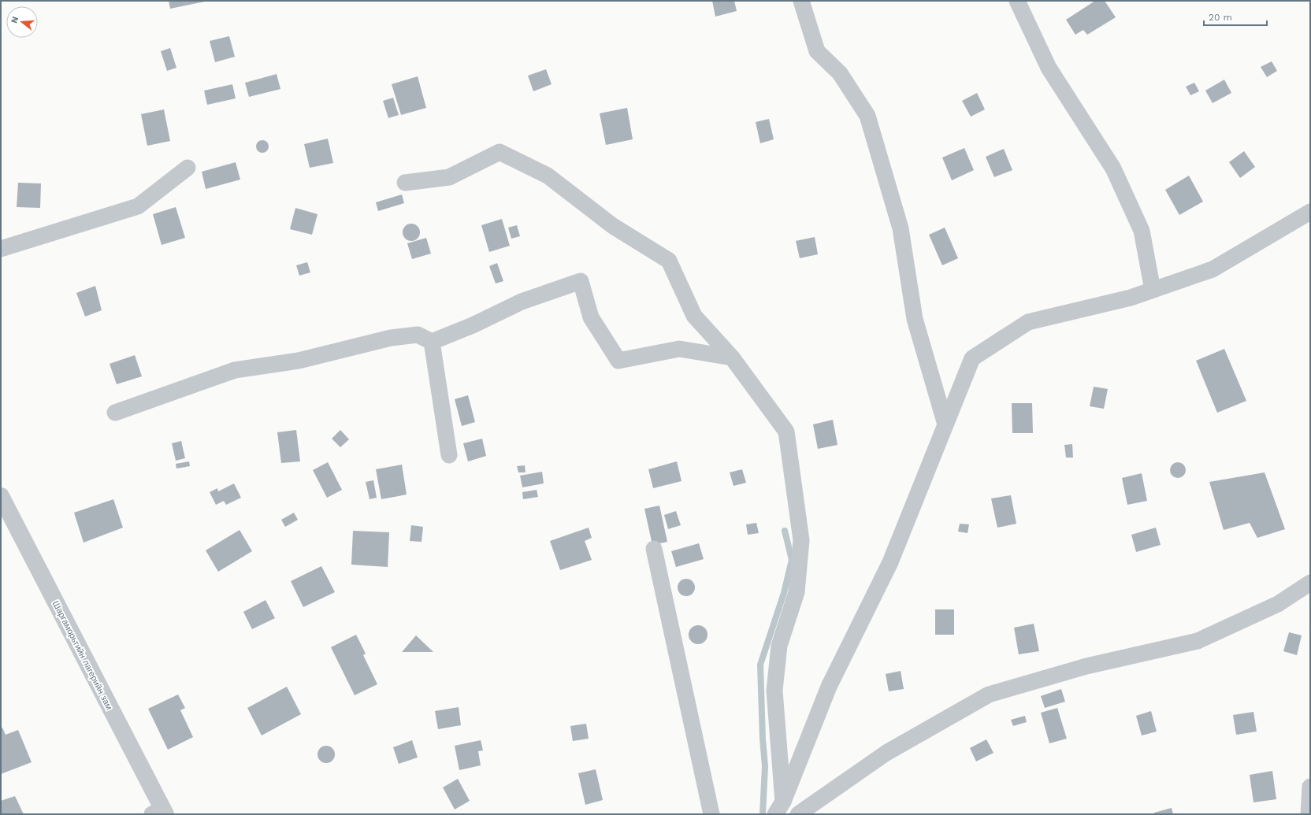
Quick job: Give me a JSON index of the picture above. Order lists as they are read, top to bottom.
{
  "streets": {
    "street": ["Шаргаморьтийн лагерийн зам"]
  },
  "scale_bar": "20 m",
  "north": "left"
}
